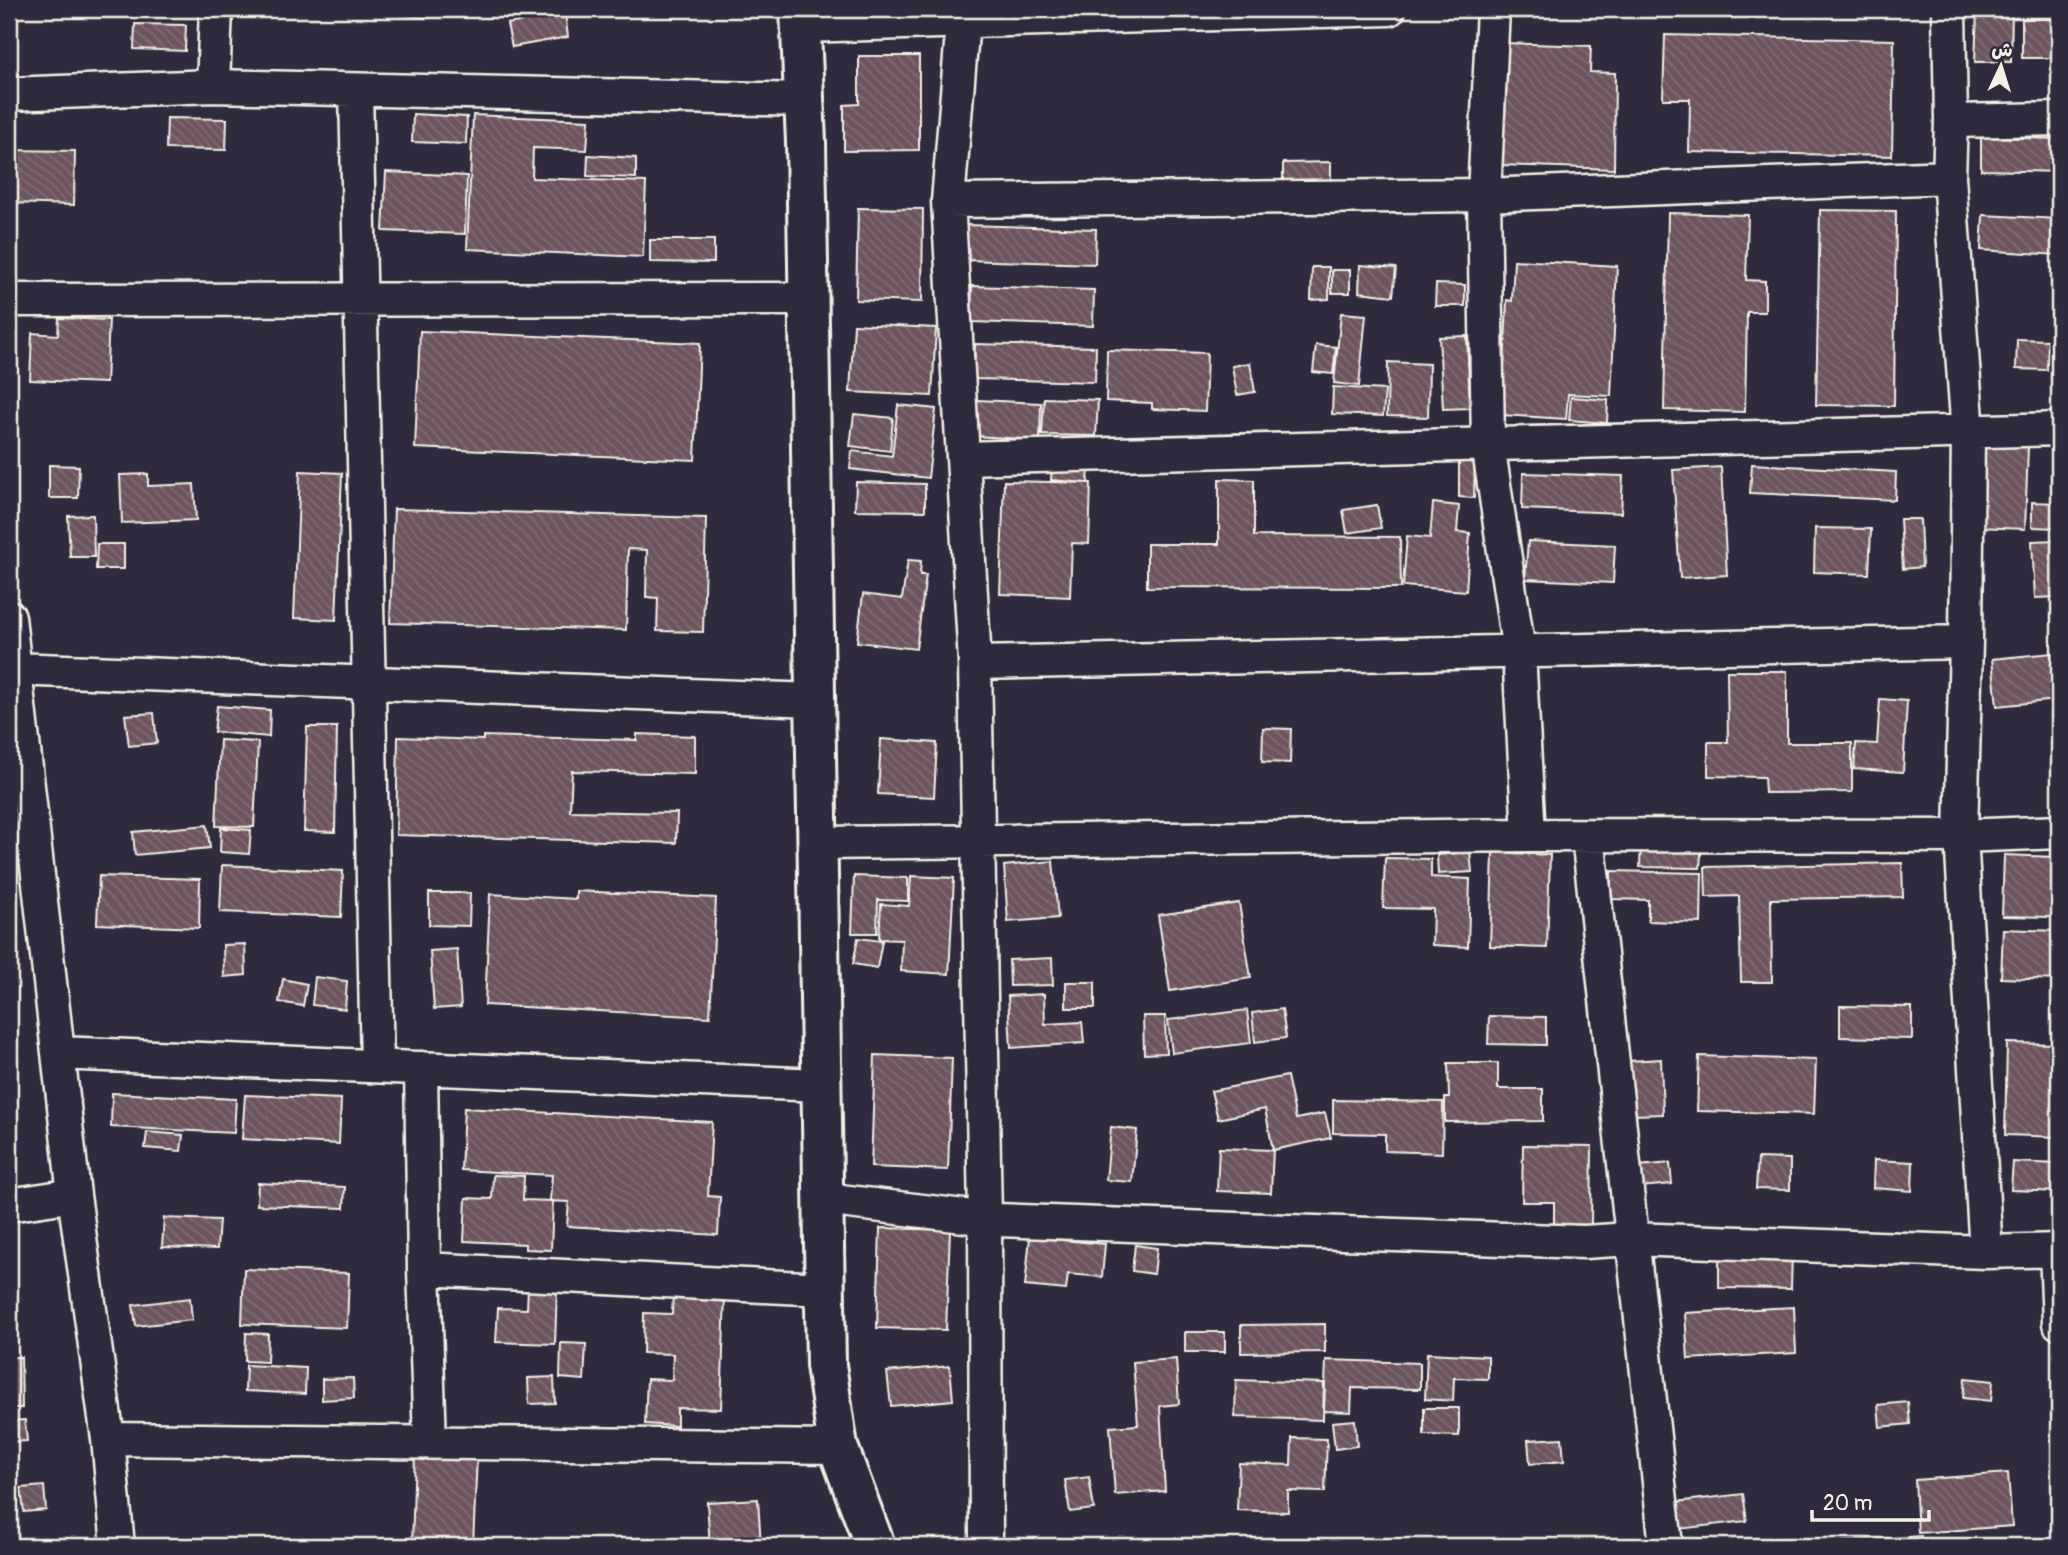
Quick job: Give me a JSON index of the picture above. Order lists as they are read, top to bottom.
{
  "scale_bar": "20 m",
  "north": "top"
}
